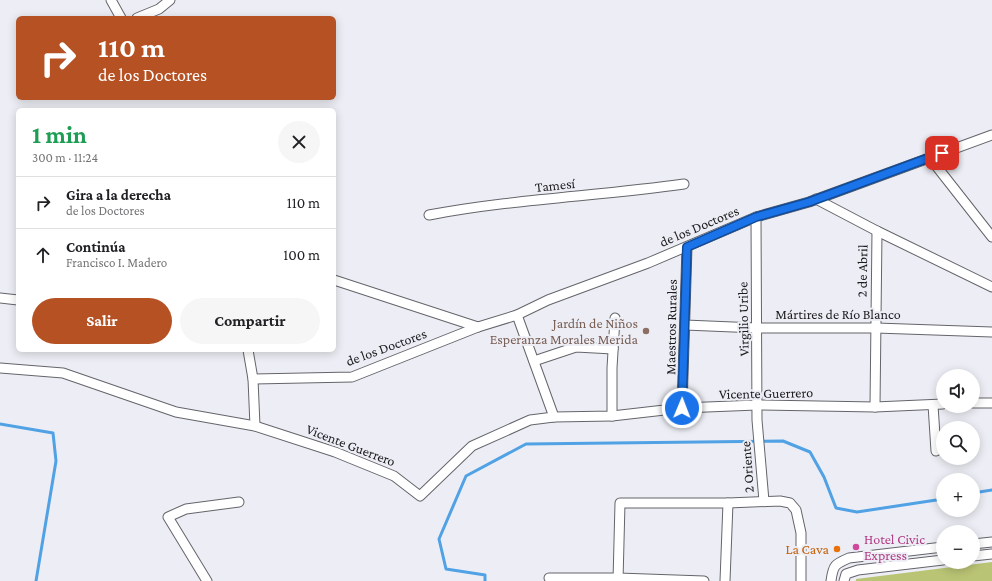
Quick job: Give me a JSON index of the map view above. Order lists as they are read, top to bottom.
{
  "streets": {
    "street": [
      "Tamesí",
      "de los Doctores",
      "2 de Abril",
      "Mártires de Río Blanco",
      "Virgilio Uribe",
      "Maestros Rurales",
      "Vicente Guerrero",
      "2 Oriente"
    ]
  },
  "crossings": [
    ["de los Doctores", "Virgilio Uribe"],
    ["de los Doctores", "Maestros Rurales"],
    ["2 de Abril", "Mártires de Río Blanco"],
    ["2 de Abril", "Vicente Guerrero"],
    ["Mártires de Río Blanco", "Virgilio Uribe"],
    ["Mártires de Río Blanco", "Maestros Rurales"],
    ["Virgilio Uribe", "Vicente Guerrero"],
    ["Virgilio Uribe", "2 Oriente"],
    ["Maestros Rurales", "Vicente Guerrero"]
  ],
  "places": ["Jardín de Niños Esperanza Morales Merida", "Hotel Civic Express", "La Cava"],
  "page": {
    "turn": ["110 m", "de los Doctores"],
    "heading": ["1 min", "300 m · 11:24"],
    "list": [
      {
        "name": "Gira a la derecha",
        "note": "de los Doctores",
        "value": "110 m"
      },
      {
        "name": "Continúa",
        "note": "Francisco I. Madero",
        "value": "100 m"
      }
    ],
    "buttons": ["Salir", "Compartir"],
    "map_buttons": ["+", "−"]
  }
}
